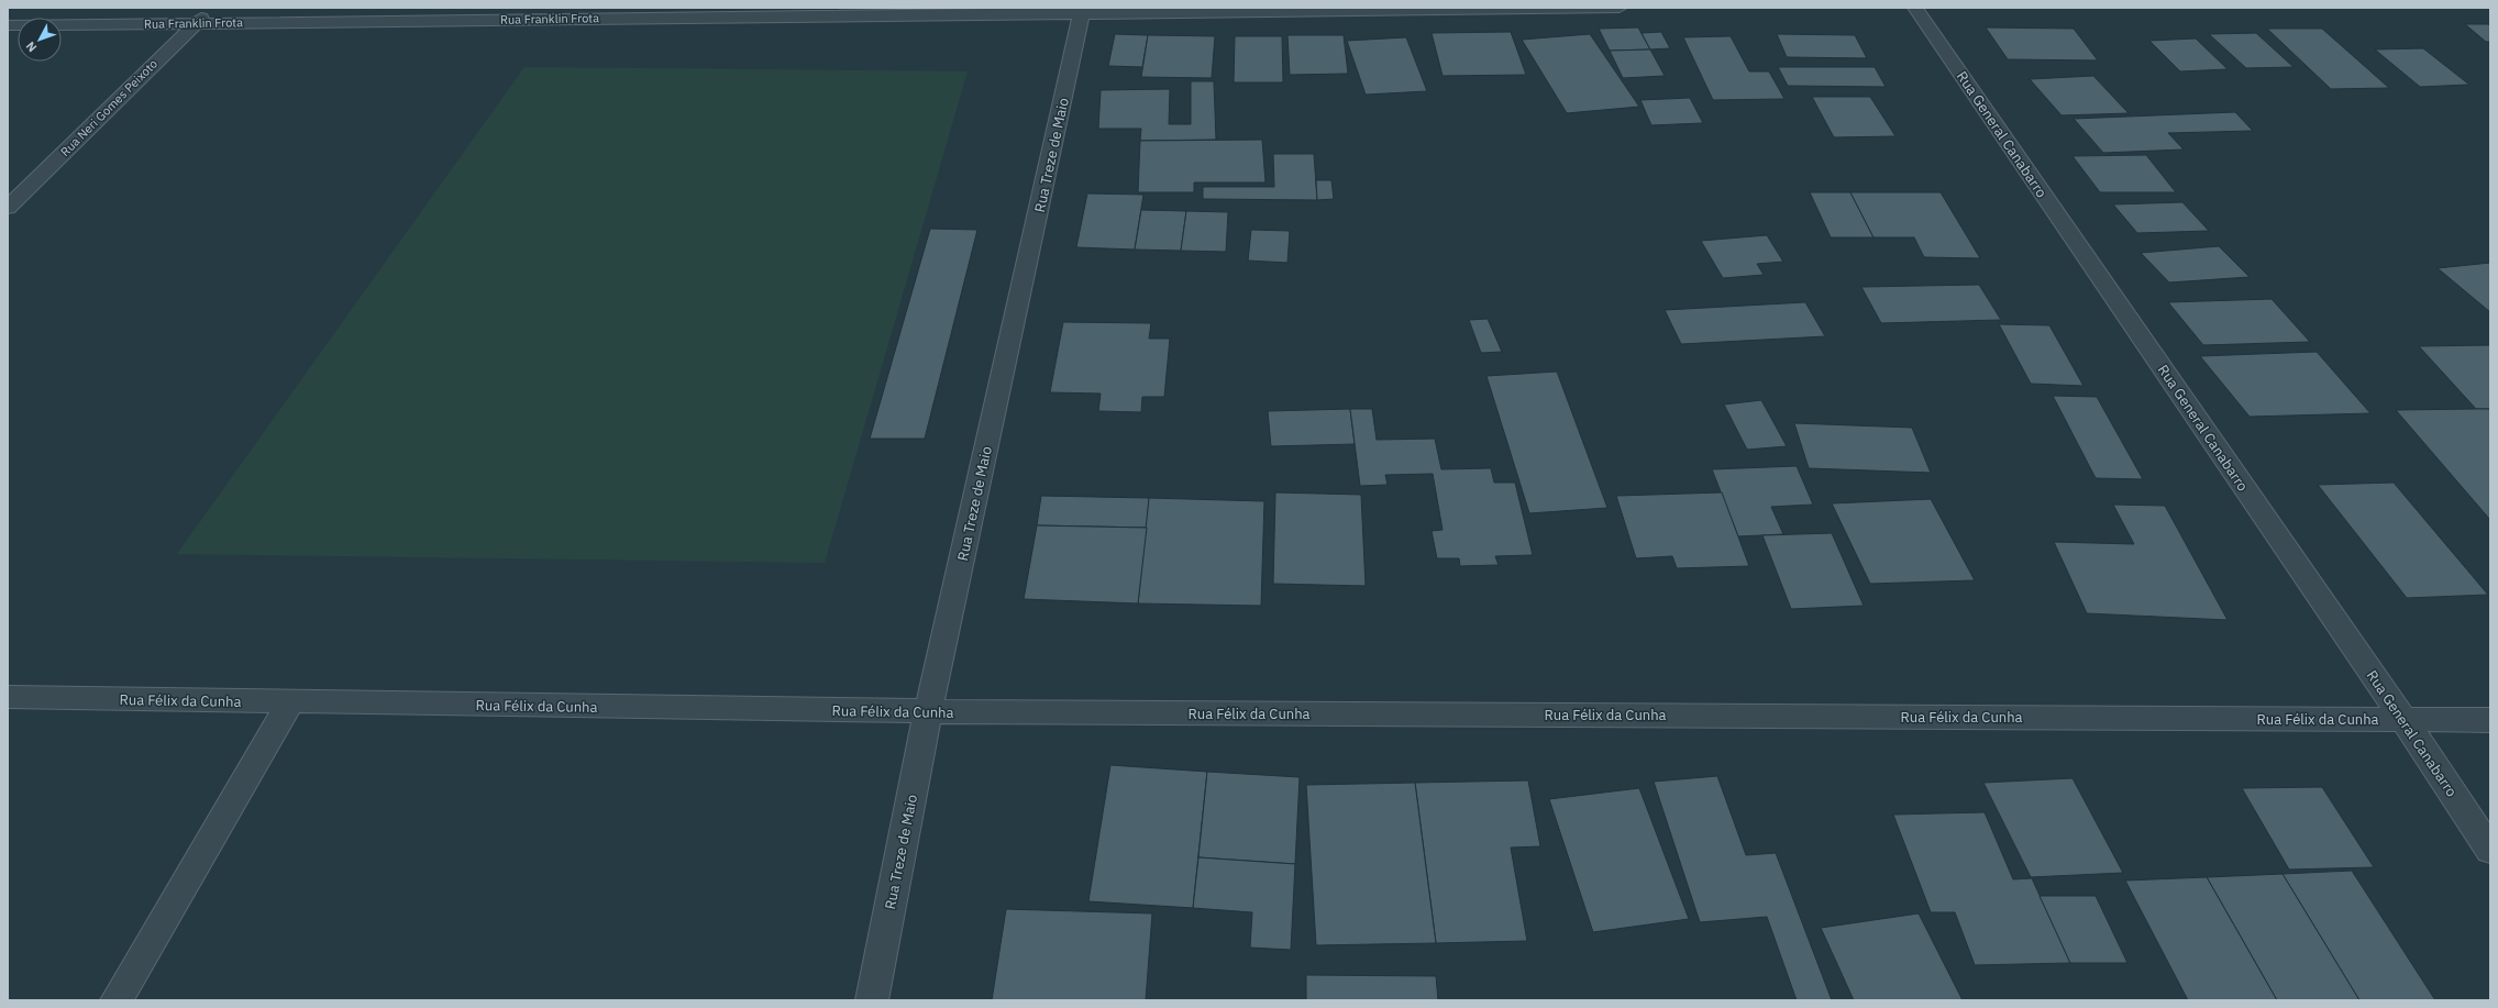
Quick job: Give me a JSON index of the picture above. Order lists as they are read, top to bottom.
{
  "streets": {
    "street": [
      "Rua Franklin Frota",
      "Rua Neri Gomes Peixoto",
      "Rua General Canabarro",
      "Rua Treze de Maio",
      "Rua Félix da Cunha"
    ]
  },
  "crossings": [
    ["Rua Franklin Frota", "Rua Neri Gomes Peixoto"],
    ["Rua Franklin Frota", "Rua Treze de Maio"],
    ["Rua General Canabarro", "Rua Félix da Cunha"],
    ["Rua Treze de Maio", "Rua Félix da Cunha"]
  ],
  "north": "bottom left"
}
